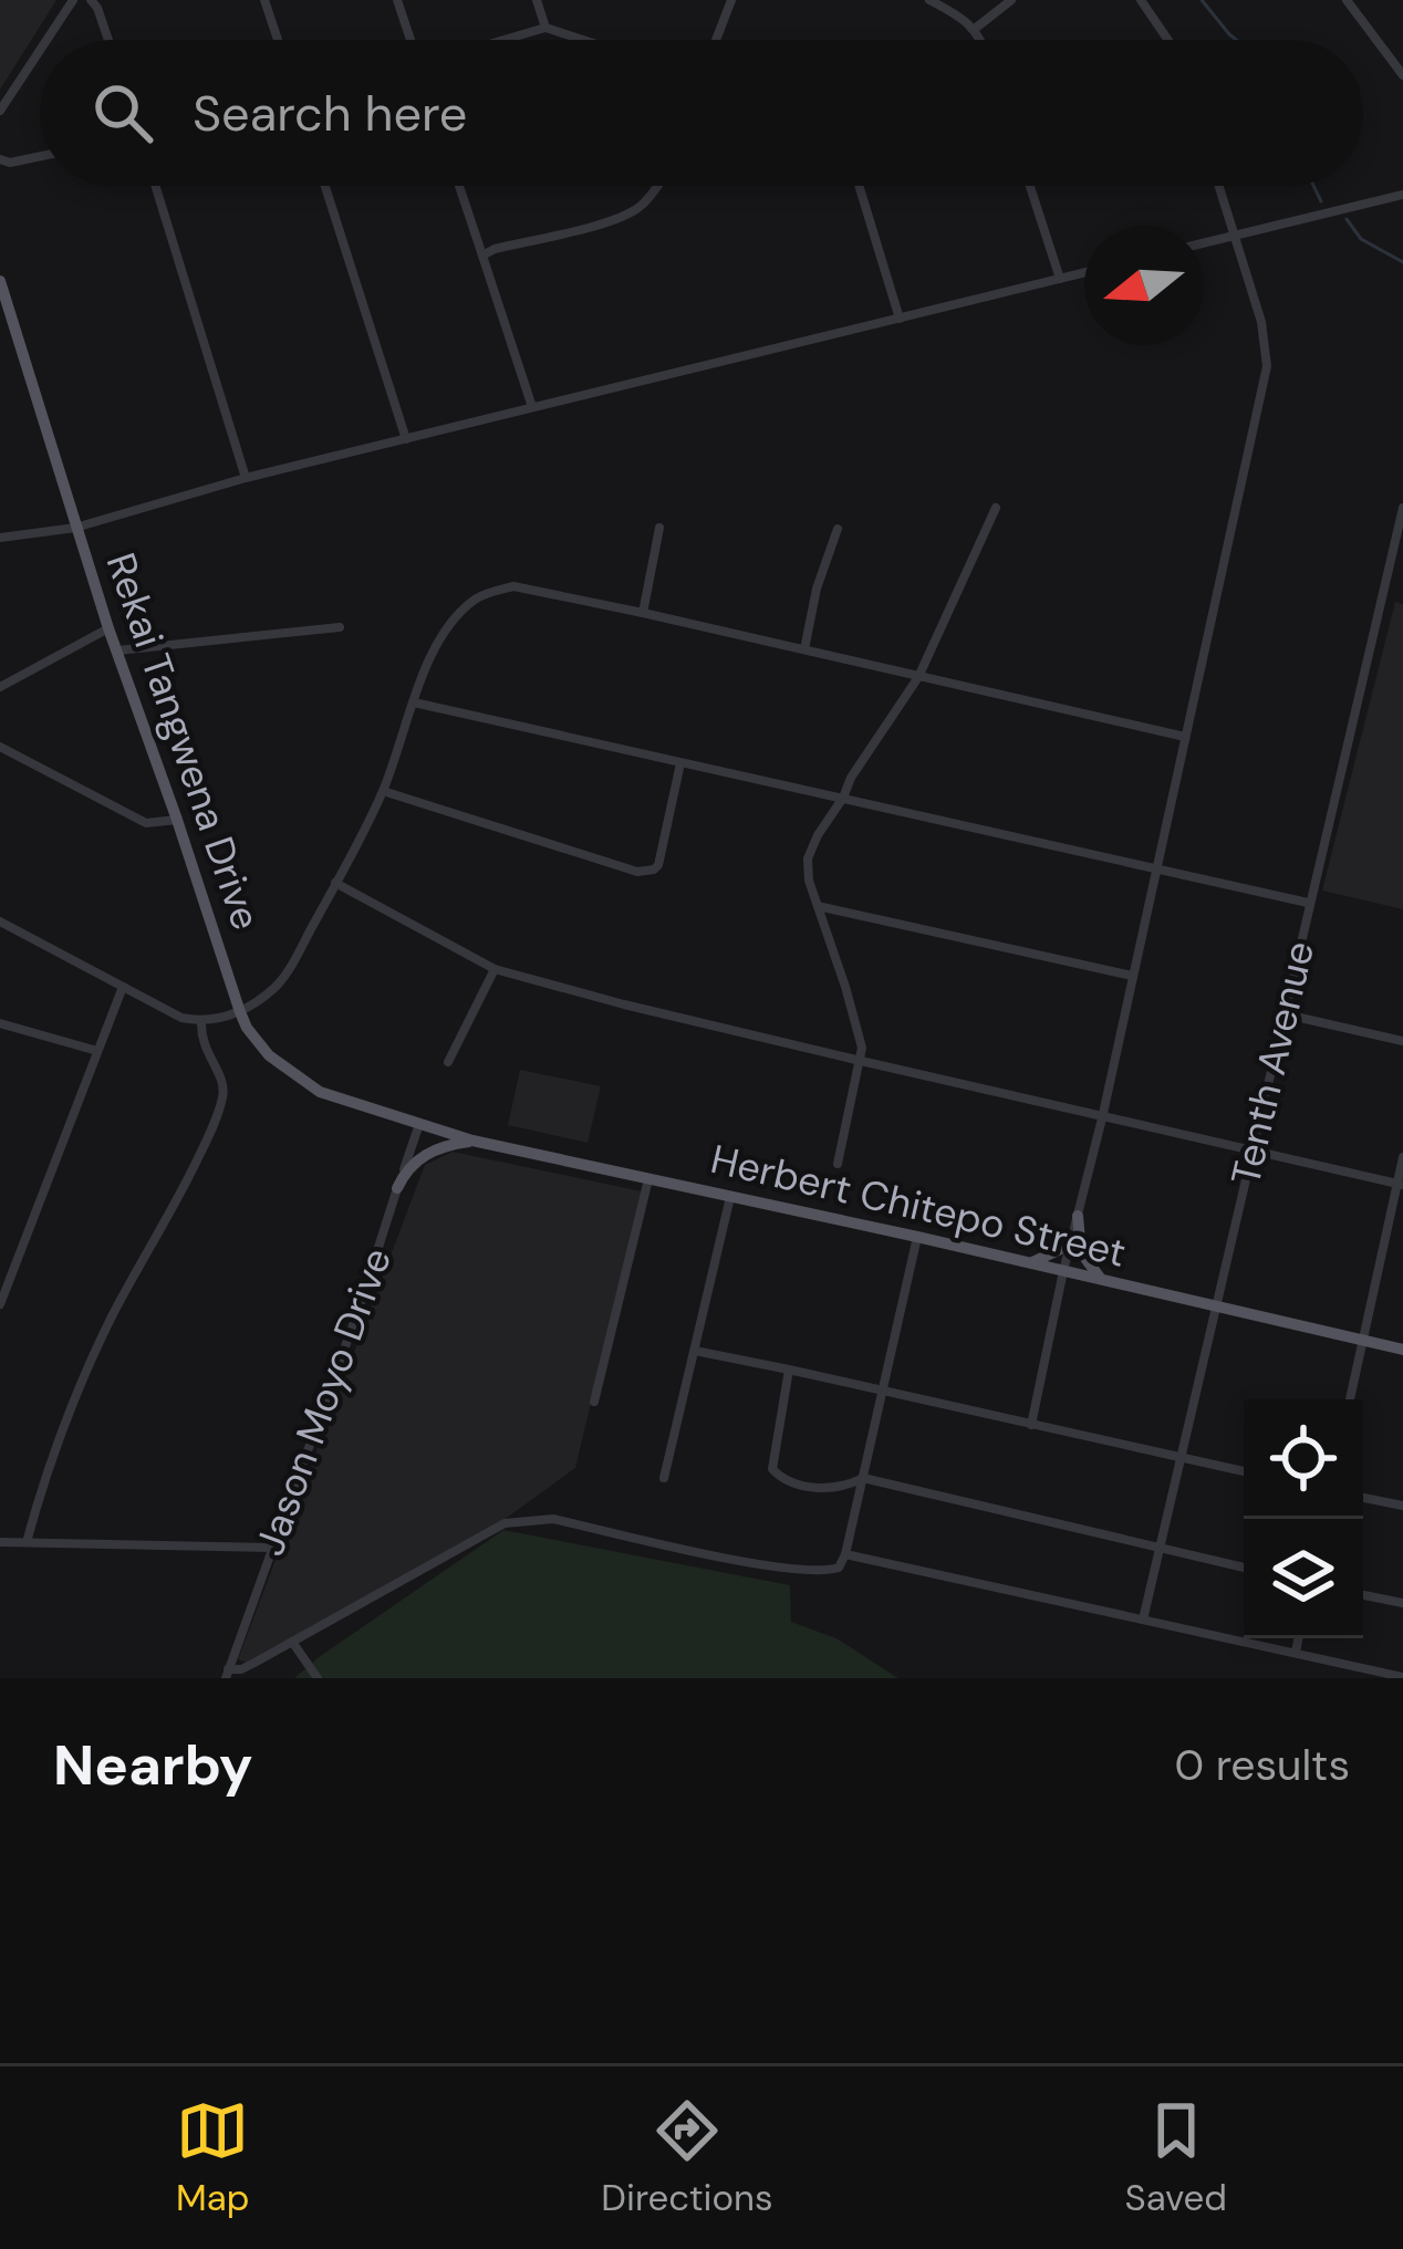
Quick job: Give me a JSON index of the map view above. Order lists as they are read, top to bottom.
{
  "streets": {
    "main road": ["Rekai Tangwena Drive", "Herbert Chitepo Street"],
    "street": ["Tenth Avenue", "Jason Moyo Drive"]
  },
  "crossings": [
    ["Rekai Tangwena Drive", "Herbert Chitepo Street"],
    ["Rekai Tangwena Drive", "Jason Moyo Drive"],
    ["Tenth Avenue", "Herbert Chitepo Street"],
    ["Herbert Chitepo Street", "Jason Moyo Drive"]
  ],
  "north": "left",
  "page": {
    "search": "Search here",
    "heading": ["Nearby", "0 results"],
    "nav": ["Map", "Directions", "Saved"]
  }
}
